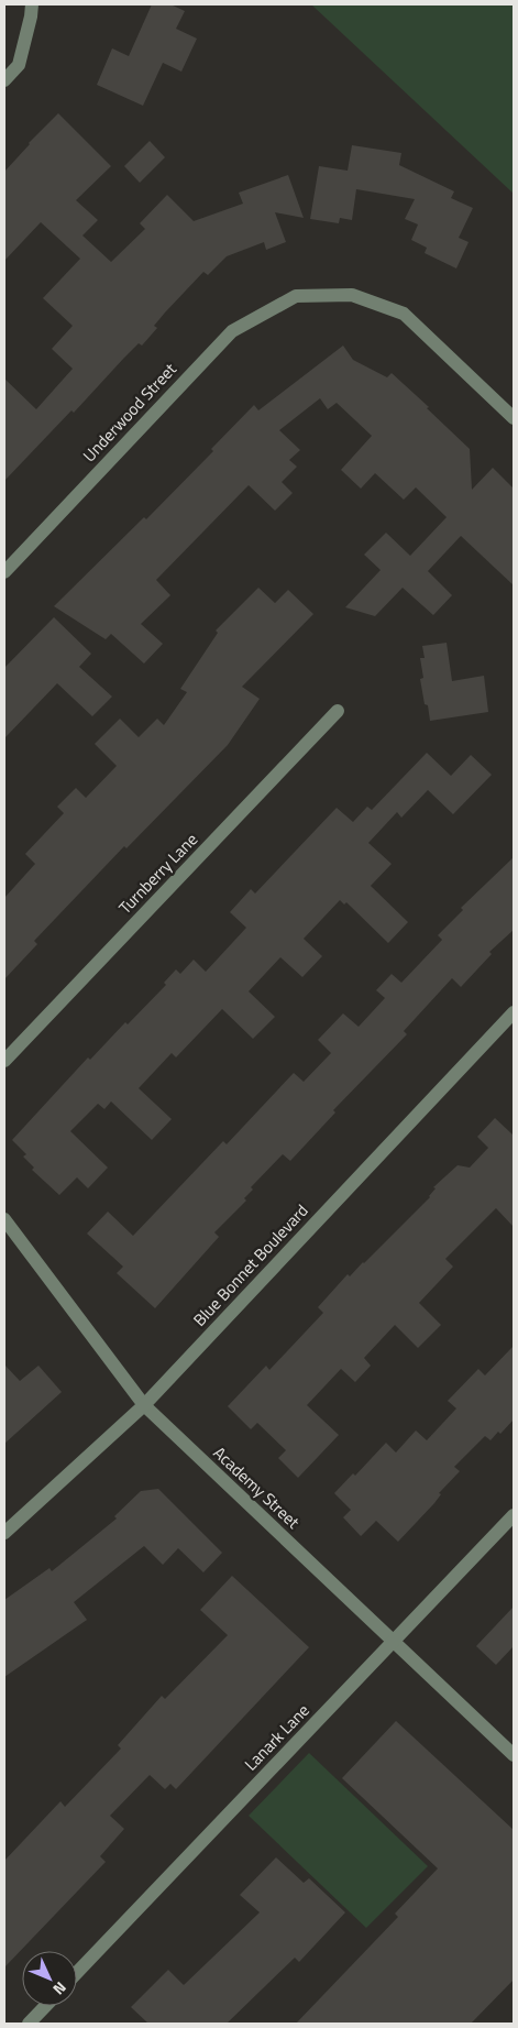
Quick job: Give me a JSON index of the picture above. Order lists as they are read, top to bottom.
{
  "streets": {
    "street": [
      "Underwood Street",
      "Turnberry Lane",
      "Blue Bonnet Boulevard",
      "Academy Street",
      "Lanark Lane"
    ]
  },
  "crossings": [
    ["Blue Bonnet Boulevard", "Academy Street"],
    ["Academy Street", "Lanark Lane"]
  ],
  "north": "bottom right"
}
